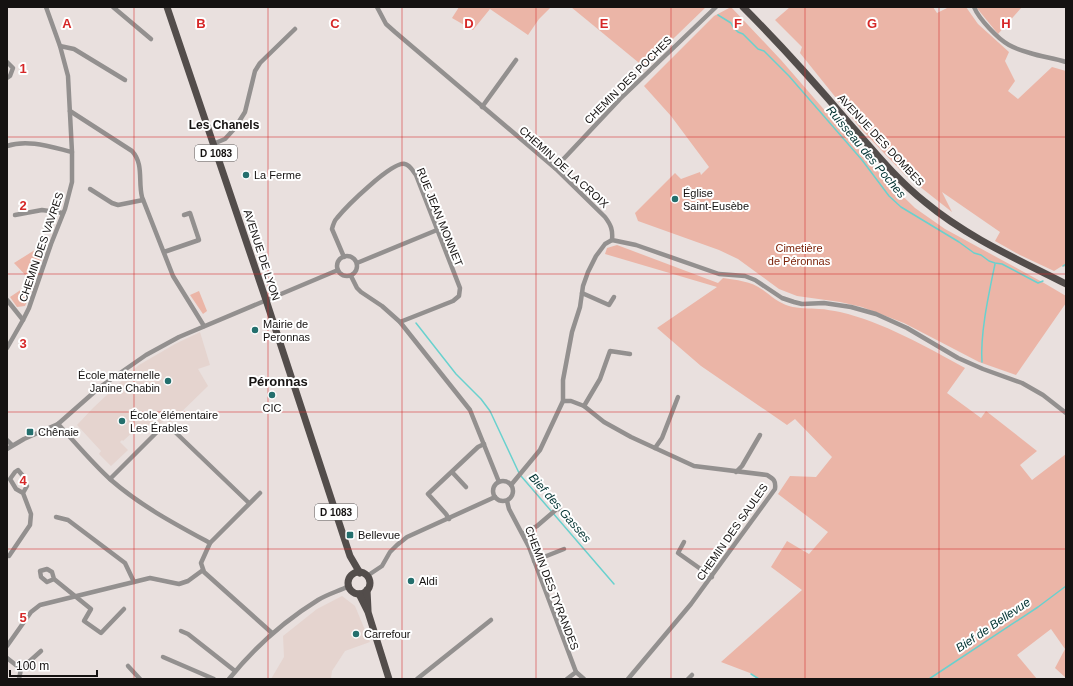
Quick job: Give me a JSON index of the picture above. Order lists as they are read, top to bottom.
{
  "streets": {
    "main road": ["AVENUE DES DOMBES", "D 1083", "AVENUE DE LYON"],
    "street": [
      "CHEMIN DES POCHES",
      "CHEMIN DE LA CROIX",
      "RUE JEAN MONNET",
      "CHEMIN DES VAVRES",
      "CHEMIN DES SAULES",
      "CHEMIN DES TYRANDES"
    ]
  },
  "crossings": [
    ["CHEMIN DES POCHES", "CHEMIN DE LA CROIX"]
  ],
  "districts": ["Les Chanels", "Péronnas"],
  "water": ["Ruisseau des Poches", "Bief des Gasses", "Bief de Bellevue"],
  "parks": ["Cimetière de Péronnas"],
  "places": {
    "other": [
      "La Ferme",
      "Église Saint-Eusèbe",
      "Mairie de Peronnas",
      "École maternelle Janine Chabin",
      "CIC",
      "École élémentaire Les Érables",
      "Aldi",
      "Carrefour"
    ],
    "transit": ["Chênaie", "Bellevue"]
  },
  "scale_bar": "100 m",
  "grid": {
    "columns": [
      "A",
      "B",
      "C",
      "D",
      "E",
      "F",
      "G",
      "H"
    ],
    "rows": [
      "1",
      "2",
      "3",
      "4",
      "5"
    ]
  }
}
